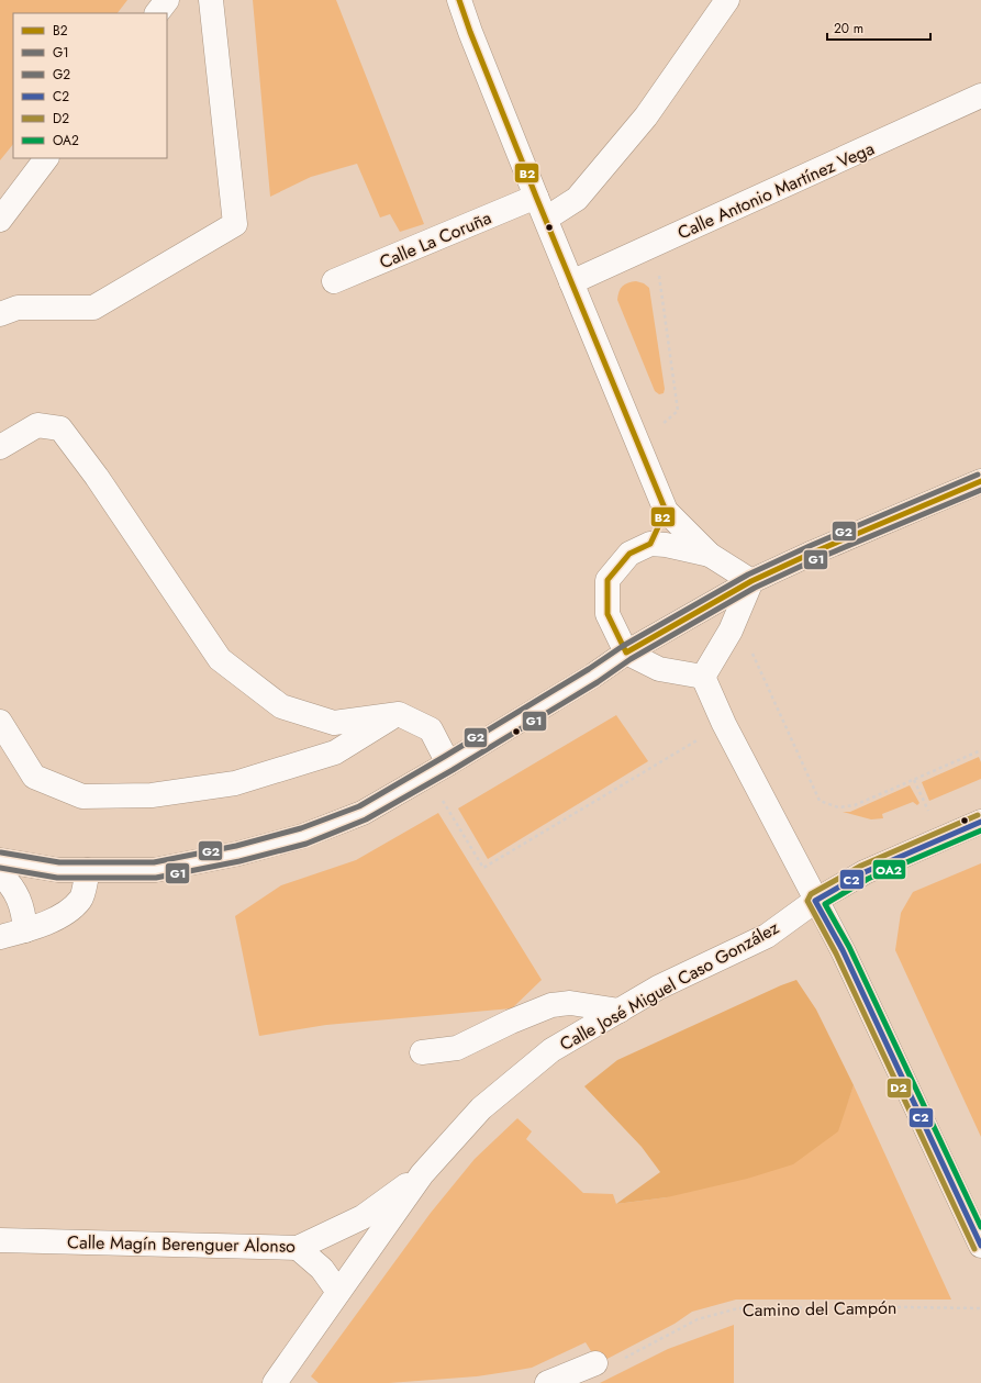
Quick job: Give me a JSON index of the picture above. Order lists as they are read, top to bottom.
{
  "streets": {
    "main road": [
      "Calle Antonio Martínez Vega",
      "Calle La Coruña",
      "Calle José Miguel Caso González",
      "Calle Magín Berenguer Alonso"
    ],
    "path": ["Camino del Campón"]
  },
  "crossings": [
    ["Calle José Miguel Caso González", "Calle Magín Berenguer Alonso"]
  ],
  "lines": [
    "transit line B2",
    "transit line G2",
    "transit line G1",
    "transit line D2",
    "transit line C2",
    "transit line OA2"
  ],
  "legend": [
    "B2",
    "G1",
    "G2",
    "C2",
    "D2",
    "OA2"
  ],
  "scale_bar": "20 m"
}
